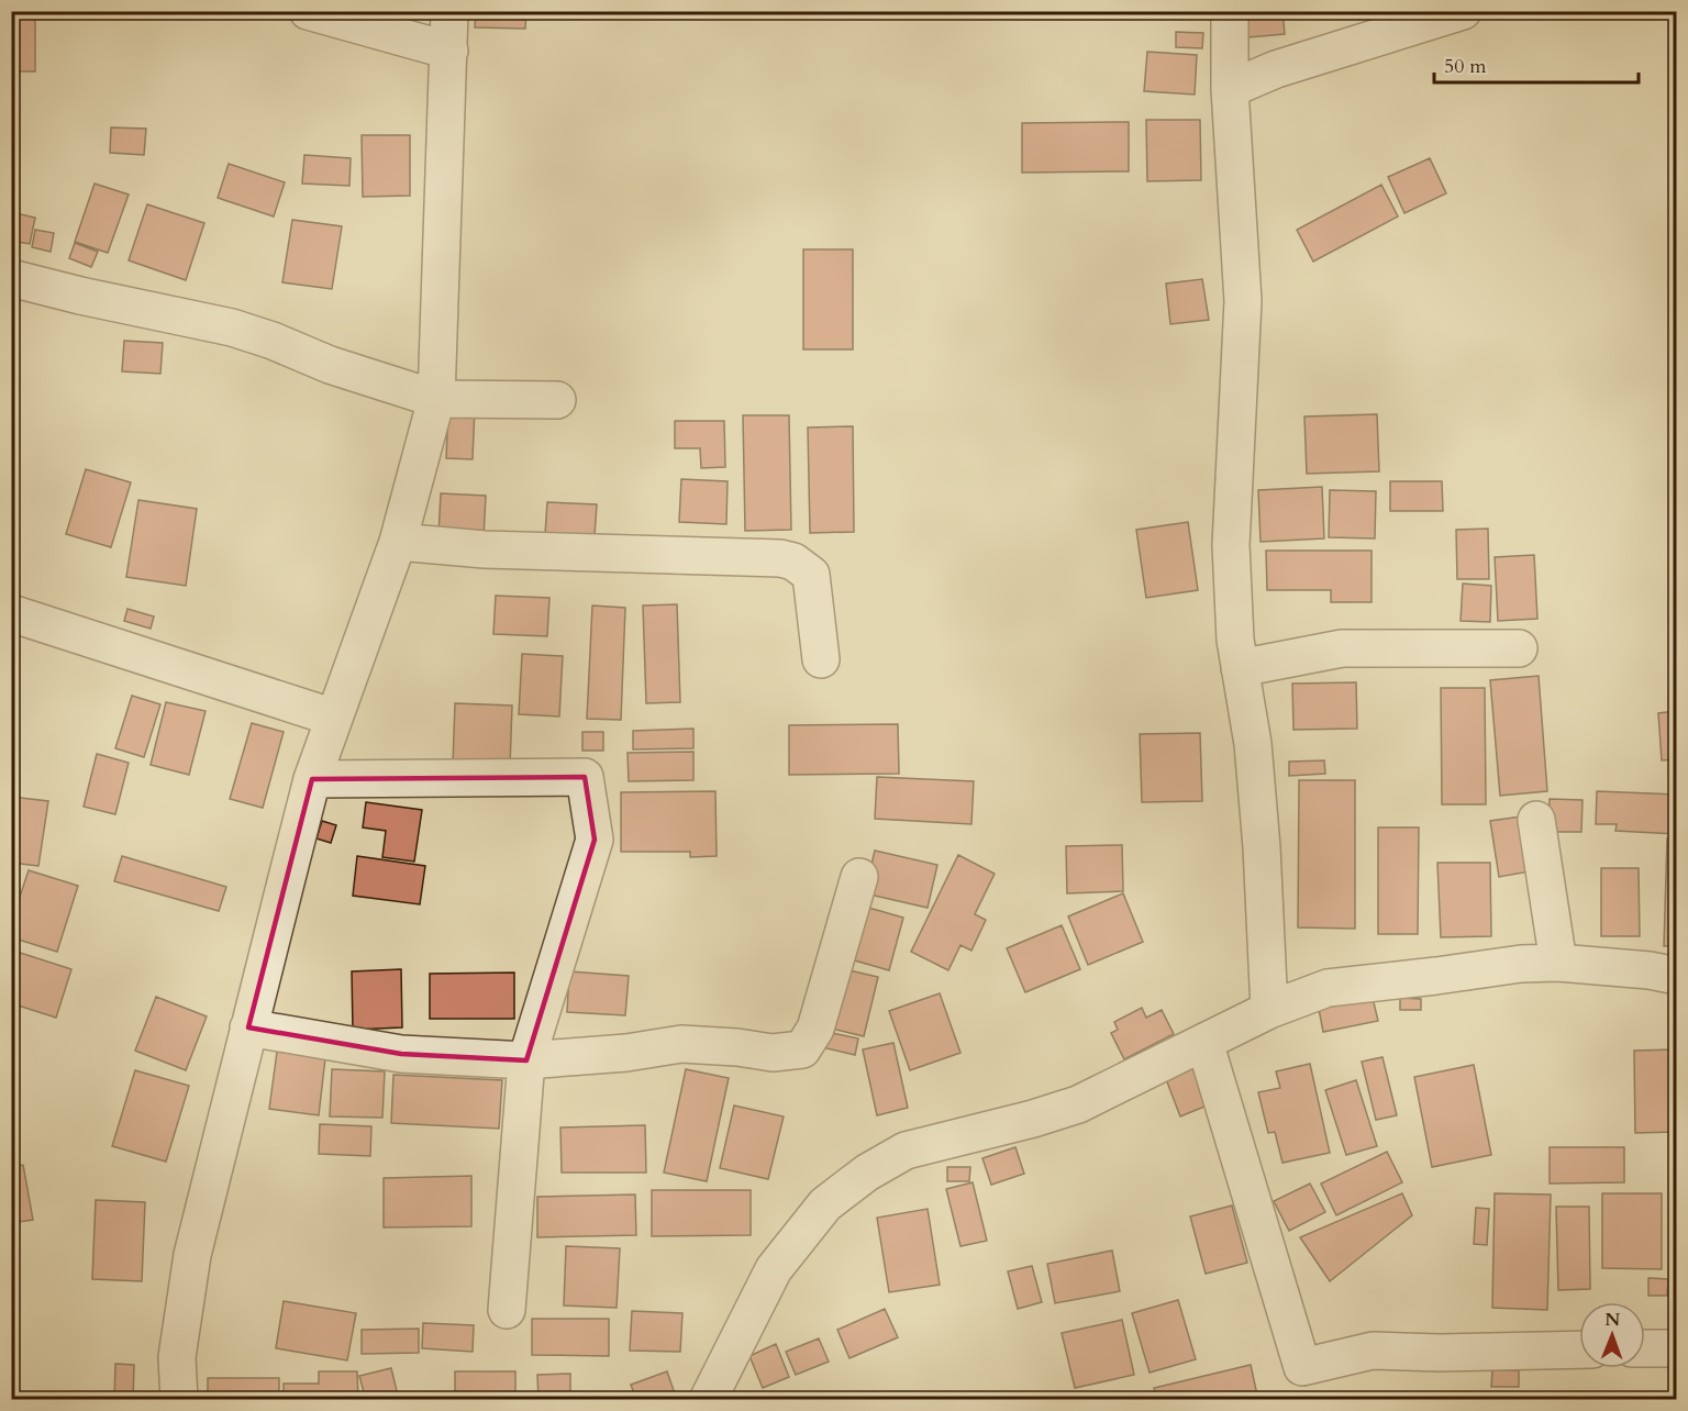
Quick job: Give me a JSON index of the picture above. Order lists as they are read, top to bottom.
{
  "scale_bar": "50 m",
  "north": "top"
}
